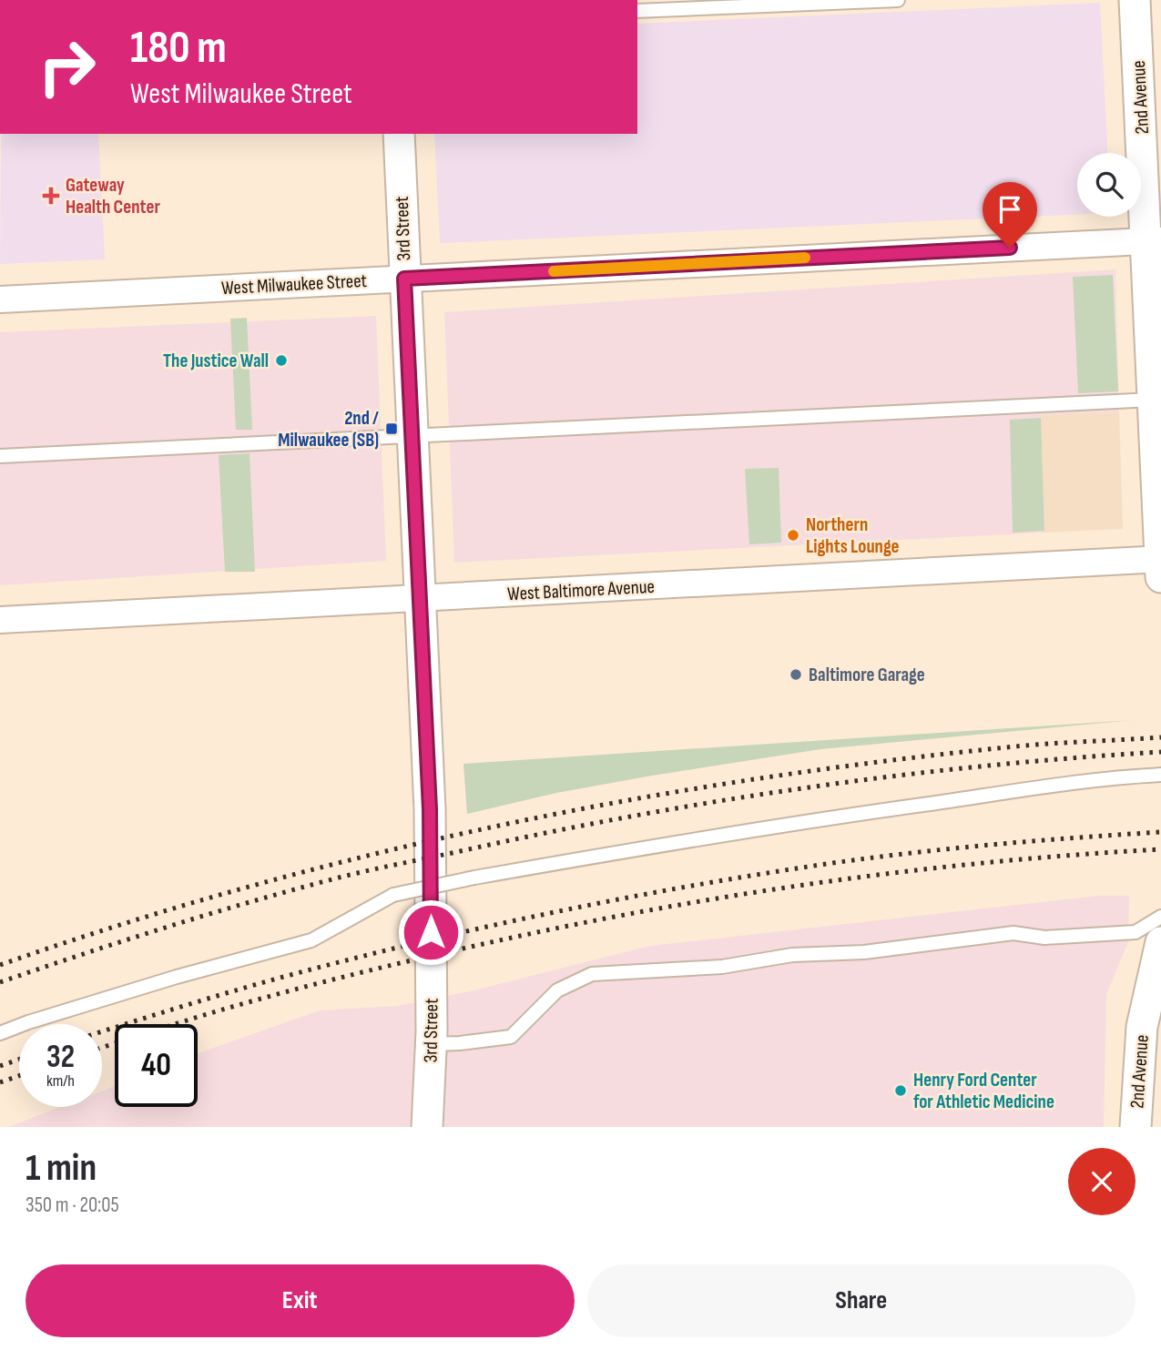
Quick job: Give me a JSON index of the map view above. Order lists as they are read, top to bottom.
{
  "streets": {
    "street": [
      "2nd Avenue",
      "3rd Street",
      "West Milwaukee Street",
      "West Baltimore Avenue"
    ]
  },
  "crossings": [
    ["2nd Avenue", "West Milwaukee Street"],
    ["2nd Avenue", "West Baltimore Avenue"],
    ["3rd Street", "West Milwaukee Street"],
    ["3rd Street", "West Baltimore Avenue"]
  ],
  "places": {
    "health": ["Gateway Health Center"],
    "other": [
      "The Justice Wall",
      "Northern Lights Lounge",
      "Baltimore Garage",
      "Henry Ford Center for Athletic Medicine"
    ],
    "transit": ["2nd / Milwaukee (SB)"]
  },
  "page": {
    "turn": ["180 m", "West Milwaukee Street"],
    "speed": "32 km/h",
    "limit": "40",
    "heading": ["1 min", "350 m · 20:05"],
    "buttons": ["Exit", "Share"]
  }
}
